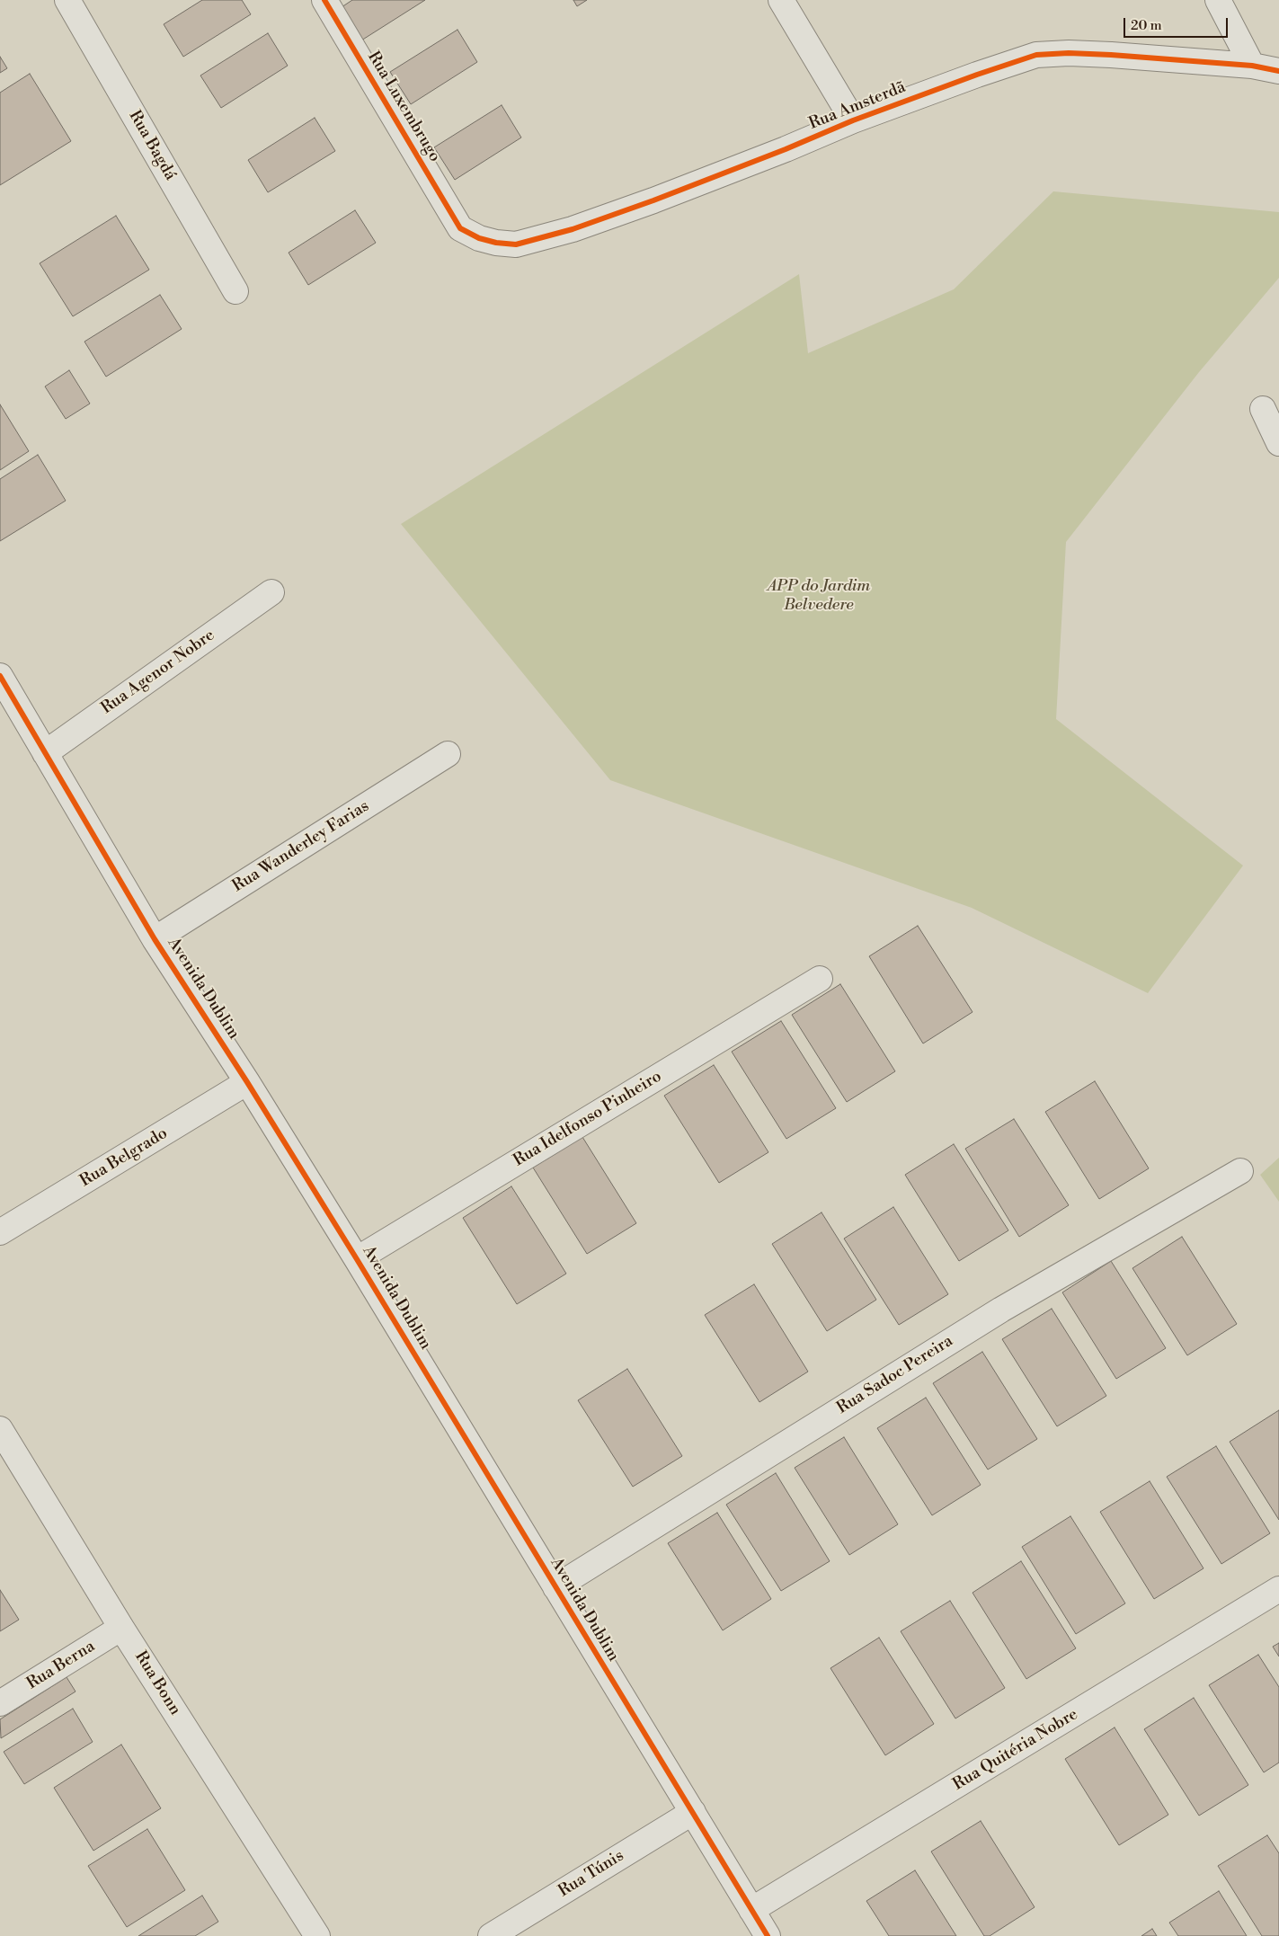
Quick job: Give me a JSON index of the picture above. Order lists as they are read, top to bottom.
{
  "streets": {
    "street": [
      "Rua Amsterdã",
      "Rua Luxembrugo",
      "Rua Bagdá",
      "Rua Agenor Nobre",
      "Rua Wanderley Farias",
      "Avenida Dublim",
      "Rua Idelfonso Pinheiro",
      "Rua Belgrado",
      "Rua Sadoc Pereira",
      "Rua Berna",
      "Rua Bonn",
      "Rua Quitéria Nobre",
      "Rua Túnis"
    ]
  },
  "crossings": [
    ["Rua Amsterdã", "Rua Luxembrugo"],
    ["Rua Agenor Nobre", "Avenida Dublim"],
    ["Rua Wanderley Farias", "Avenida Dublim"],
    ["Avenida Dublim", "Rua Idelfonso Pinheiro"],
    ["Avenida Dublim", "Rua Belgrado"],
    ["Avenida Dublim", "Rua Sadoc Pereira"],
    ["Avenida Dublim", "Rua Quitéria Nobre"],
    ["Avenida Dublim", "Rua Túnis"],
    ["Rua Berna", "Rua Bonn"]
  ],
  "parks": ["APP do Jardim Belvedere"],
  "scale_bar": "20 m"
}
